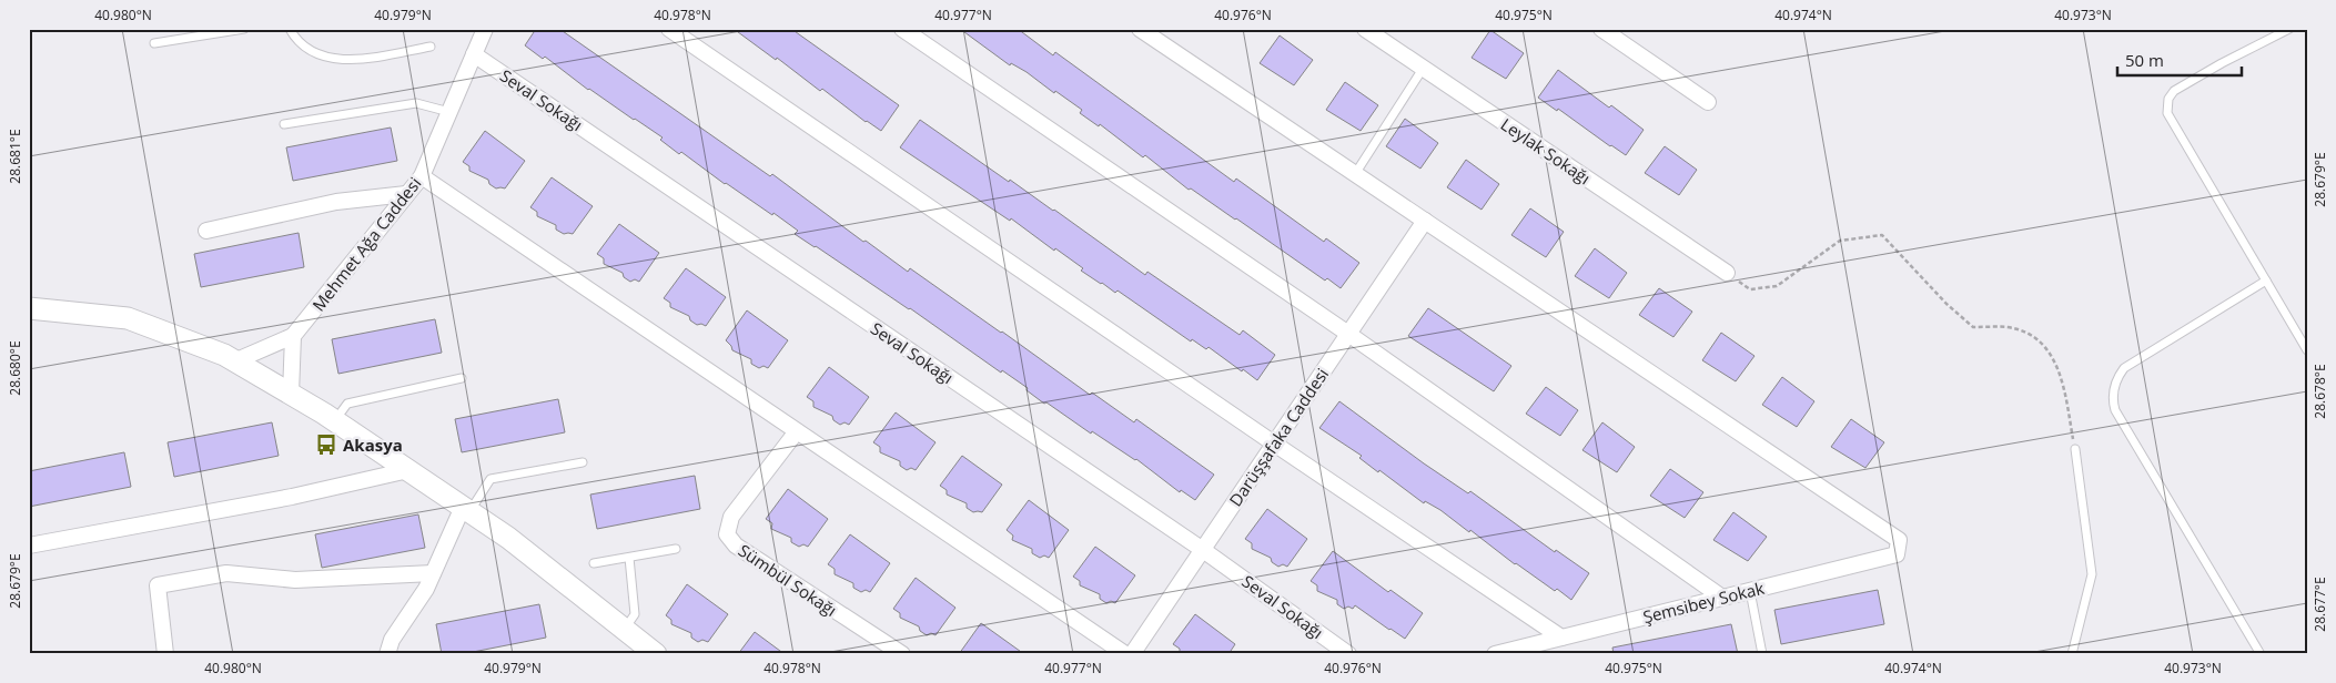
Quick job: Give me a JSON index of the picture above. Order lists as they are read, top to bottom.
{
  "streets": {
    "street": [
      "Seval Sokağı",
      "Leylak Sokağı",
      "Mehmet Ağa Caddesi",
      "Darüşşafaka Caddesi",
      "Sümbül Sokağı",
      "Şemsibey Sokak"
    ]
  },
  "crossings": [
    ["Seval Sokağı", "Mehmet Ağa Caddesi"],
    ["Seval Sokağı", "Darüşşafaka Caddesi"],
    ["Darüşşafaka Caddesi", "Şemsibey Sokak"]
  ],
  "places": {
    "bus stop": ["Akasya"]
  },
  "scale_bar": "50 m",
  "coordinates": [
    "40.980°N",
    "40.979°N",
    "40.978°N",
    "40.977°N",
    "40.976°N",
    "40.975°N",
    "40.974°N",
    "40.973°N",
    "28.681°E",
    "28.679°E",
    "28.680°E",
    "28.678°E",
    "28.677°E"
  ]
}
